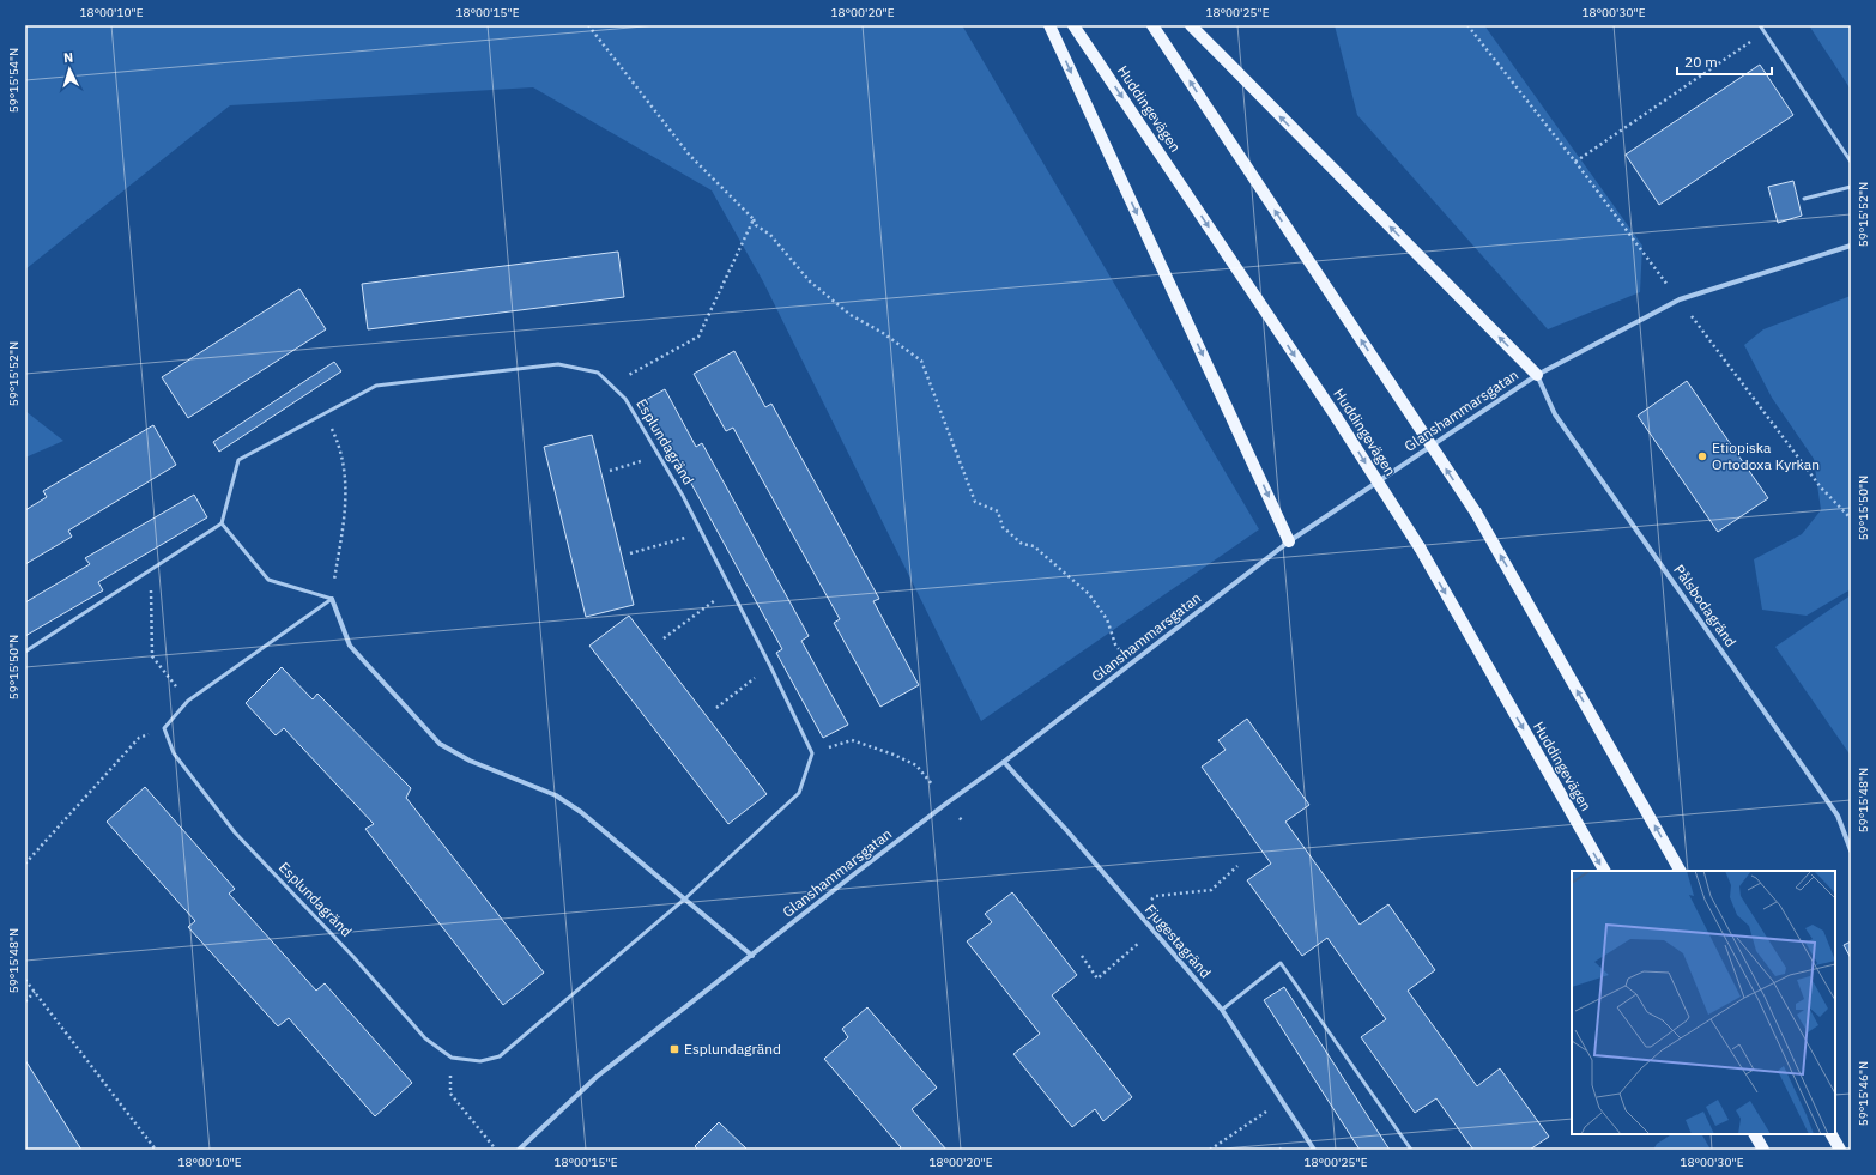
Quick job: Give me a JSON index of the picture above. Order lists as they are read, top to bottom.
{
  "streets": {
    "main road": ["Huddingevägen"],
    "street": ["Glanshammarsgatan", "Pålsbodagränd", "Fjugestagränd"],
    "lane": ["Esplundagränd"]
  },
  "crossings": [
    ["Glanshammarsgatan", "Pålsbodagränd"],
    ["Glanshammarsgatan", "Fjugestagränd"]
  ],
  "places": {
    "other": ["Etiopiska Ortodoxa Kyrkan"],
    "transit": ["Esplundagränd"]
  },
  "scale_bar": "20 m",
  "north": "top",
  "coordinates": [
    "18°00'10\"E",
    "18°00'15\"E",
    "18°00'20\"E",
    "18°00'25\"E",
    "18°00'30\"E",
    "59°15'54\"N",
    "59°15'52\"N",
    "59°15'50\"N",
    "59°15'48\"N",
    "59°15'46\"N"
  ]
}
